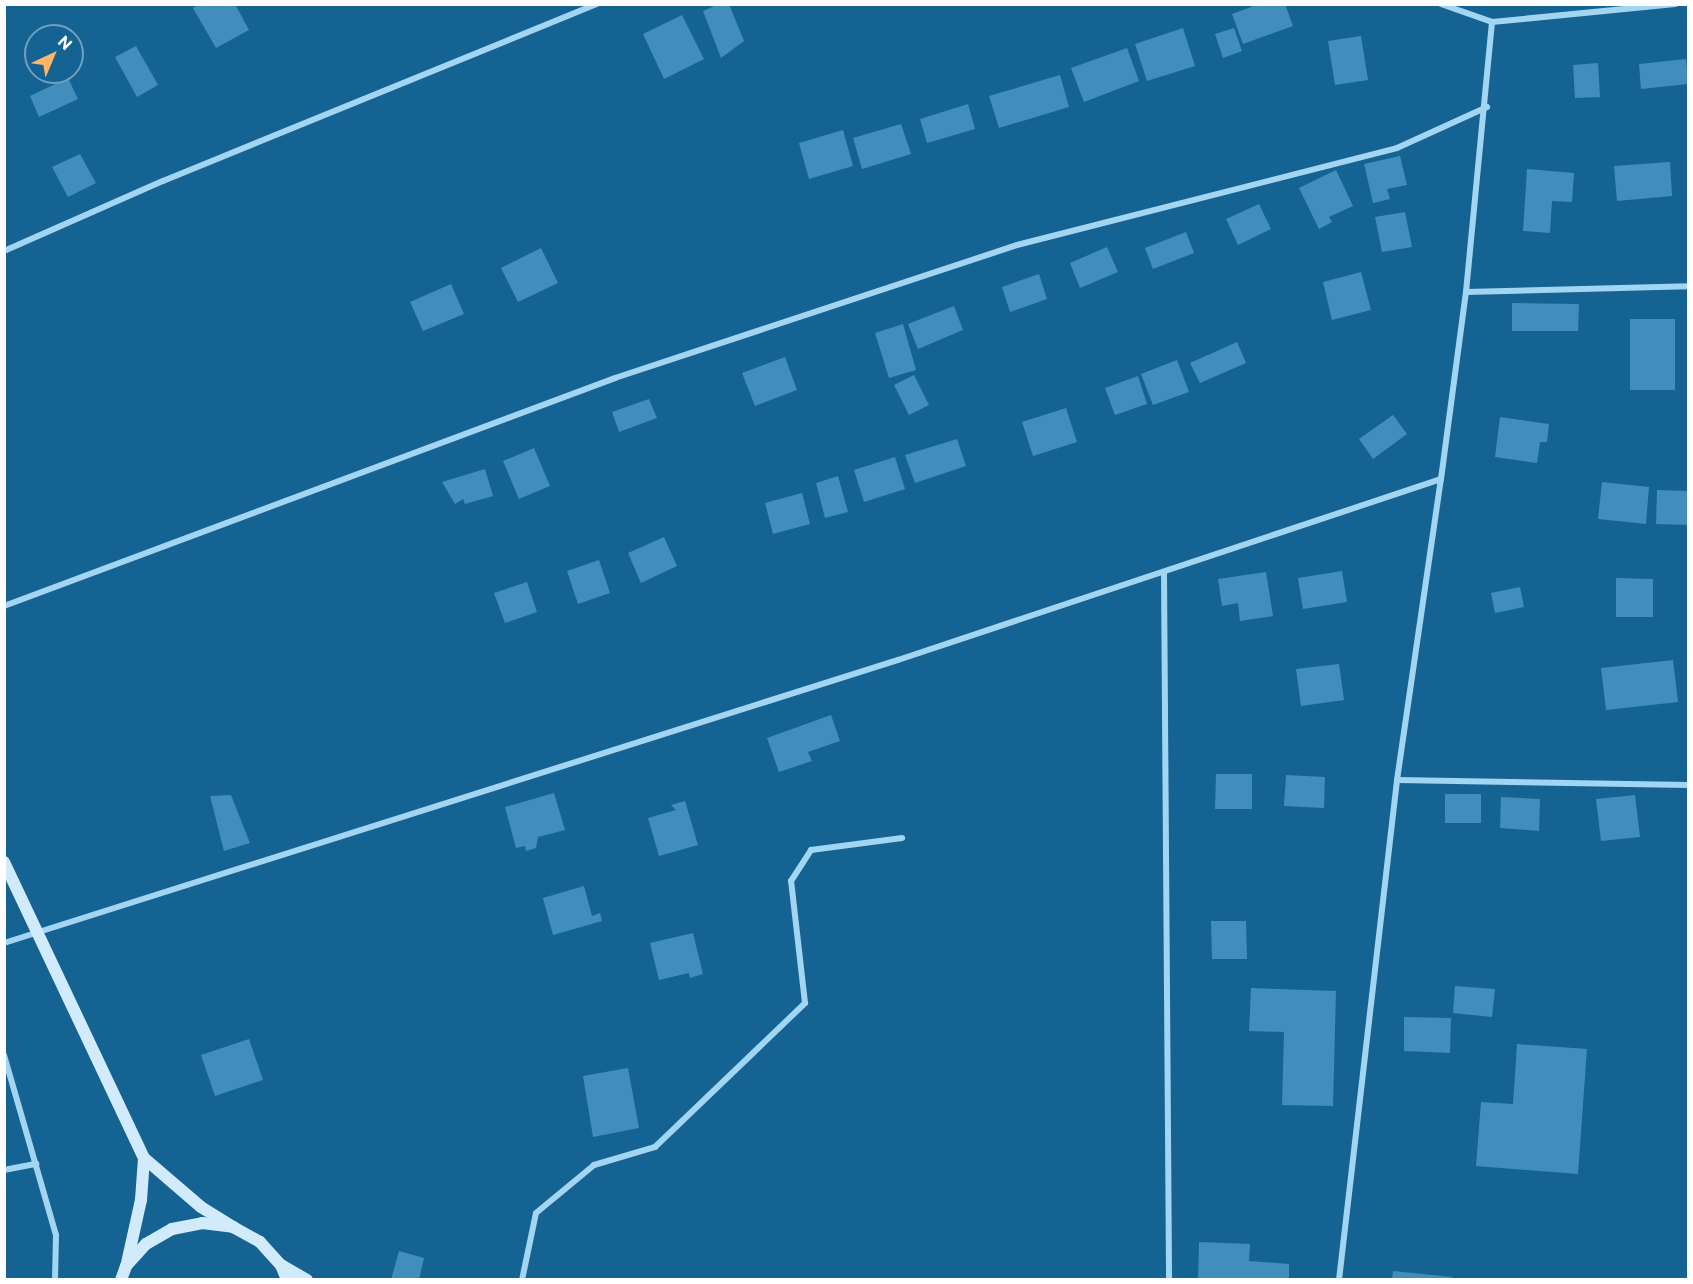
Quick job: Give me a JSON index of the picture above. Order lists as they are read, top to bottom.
{
  "north": "top right"
}
